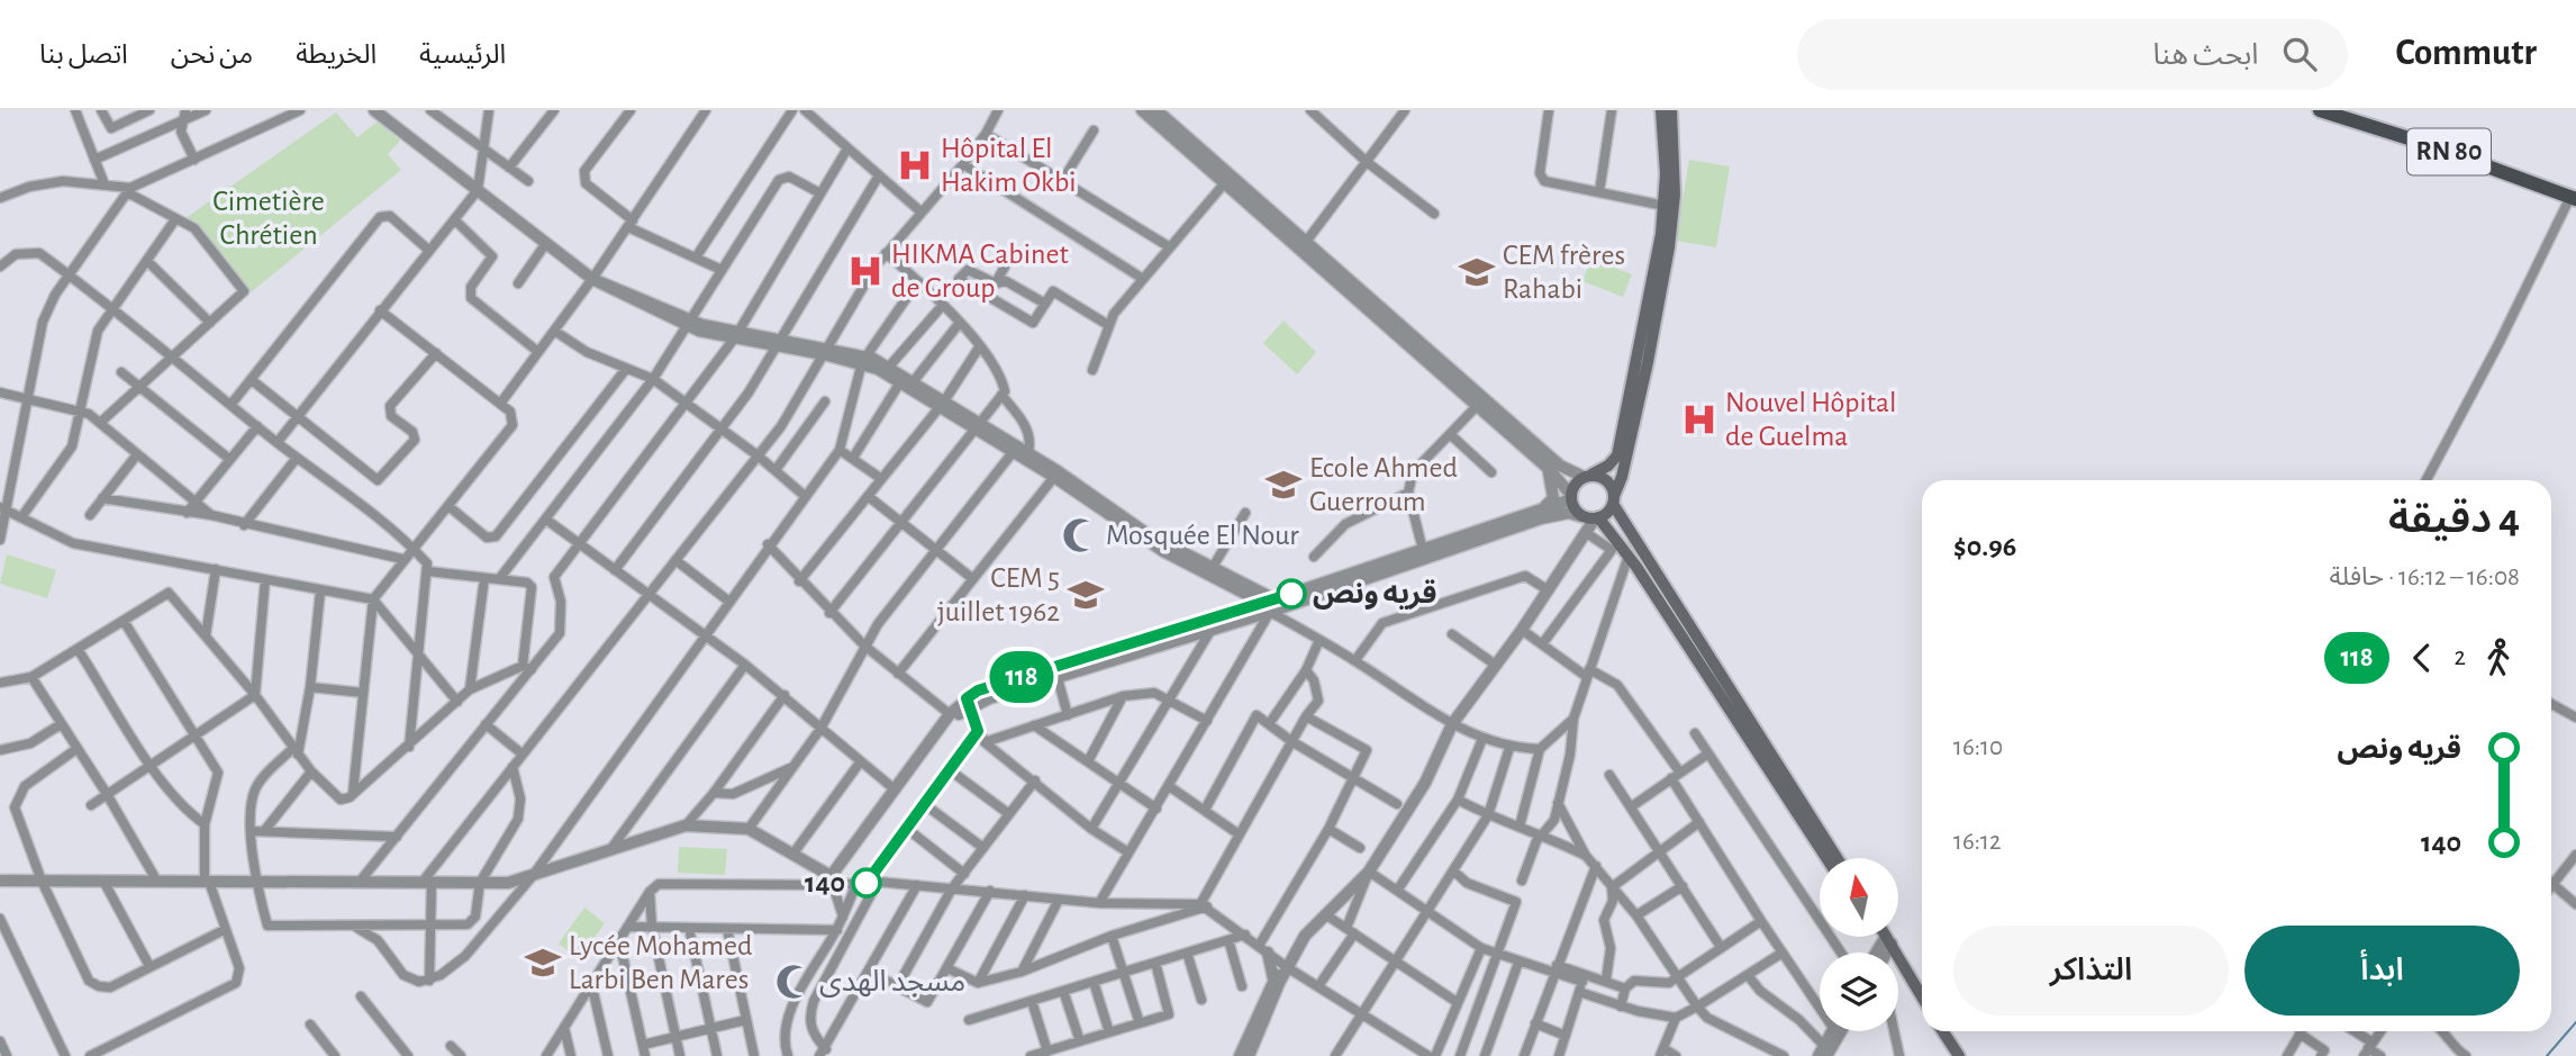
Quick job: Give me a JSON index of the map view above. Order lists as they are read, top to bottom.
{
  "streets": {
    "main road": ["RN 80"]
  },
  "parks": ["Cimetière Chrétien"],
  "places": {
    "hospital": ["Hôpital El Hakim Okbi", "HIKMA Cabinet de Group", "Nouvel Hôpital de Guelma"],
    "school or university": [
      "CEM frères Rahabi",
      "Ecole Ahmed Guerroum",
      "CEM 5 juillet 1962",
      "Lycée Mohamed Larbi Ben Mares"
    ],
    "mosque": ["Mosquée El Nour", "مسجد الهدى"],
    "other": ["قريه ونص", "140"]
  },
  "lines": ["bus line 118"],
  "north": "top",
  "page": {
    "header": "Commutr",
    "search": "ابحث هنا",
    "nav": [
      "الرئيسية",
      "الخريطة",
      "من نحن",
      "اتصل بنا"
    ],
    "on_map": "118",
    "heading": ["4 دقيقة", "16:08 – 16:12 · حافلة", "$0.96"],
    "legs": ["2", "118"],
    "list": [
      {
        "name": "قريه ونص",
        "value": "16:10"
      },
      {
        "name": "140",
        "value": "16:12"
      }
    ],
    "buttons": ["ابدأ", "التذاكر"]
  }
}
